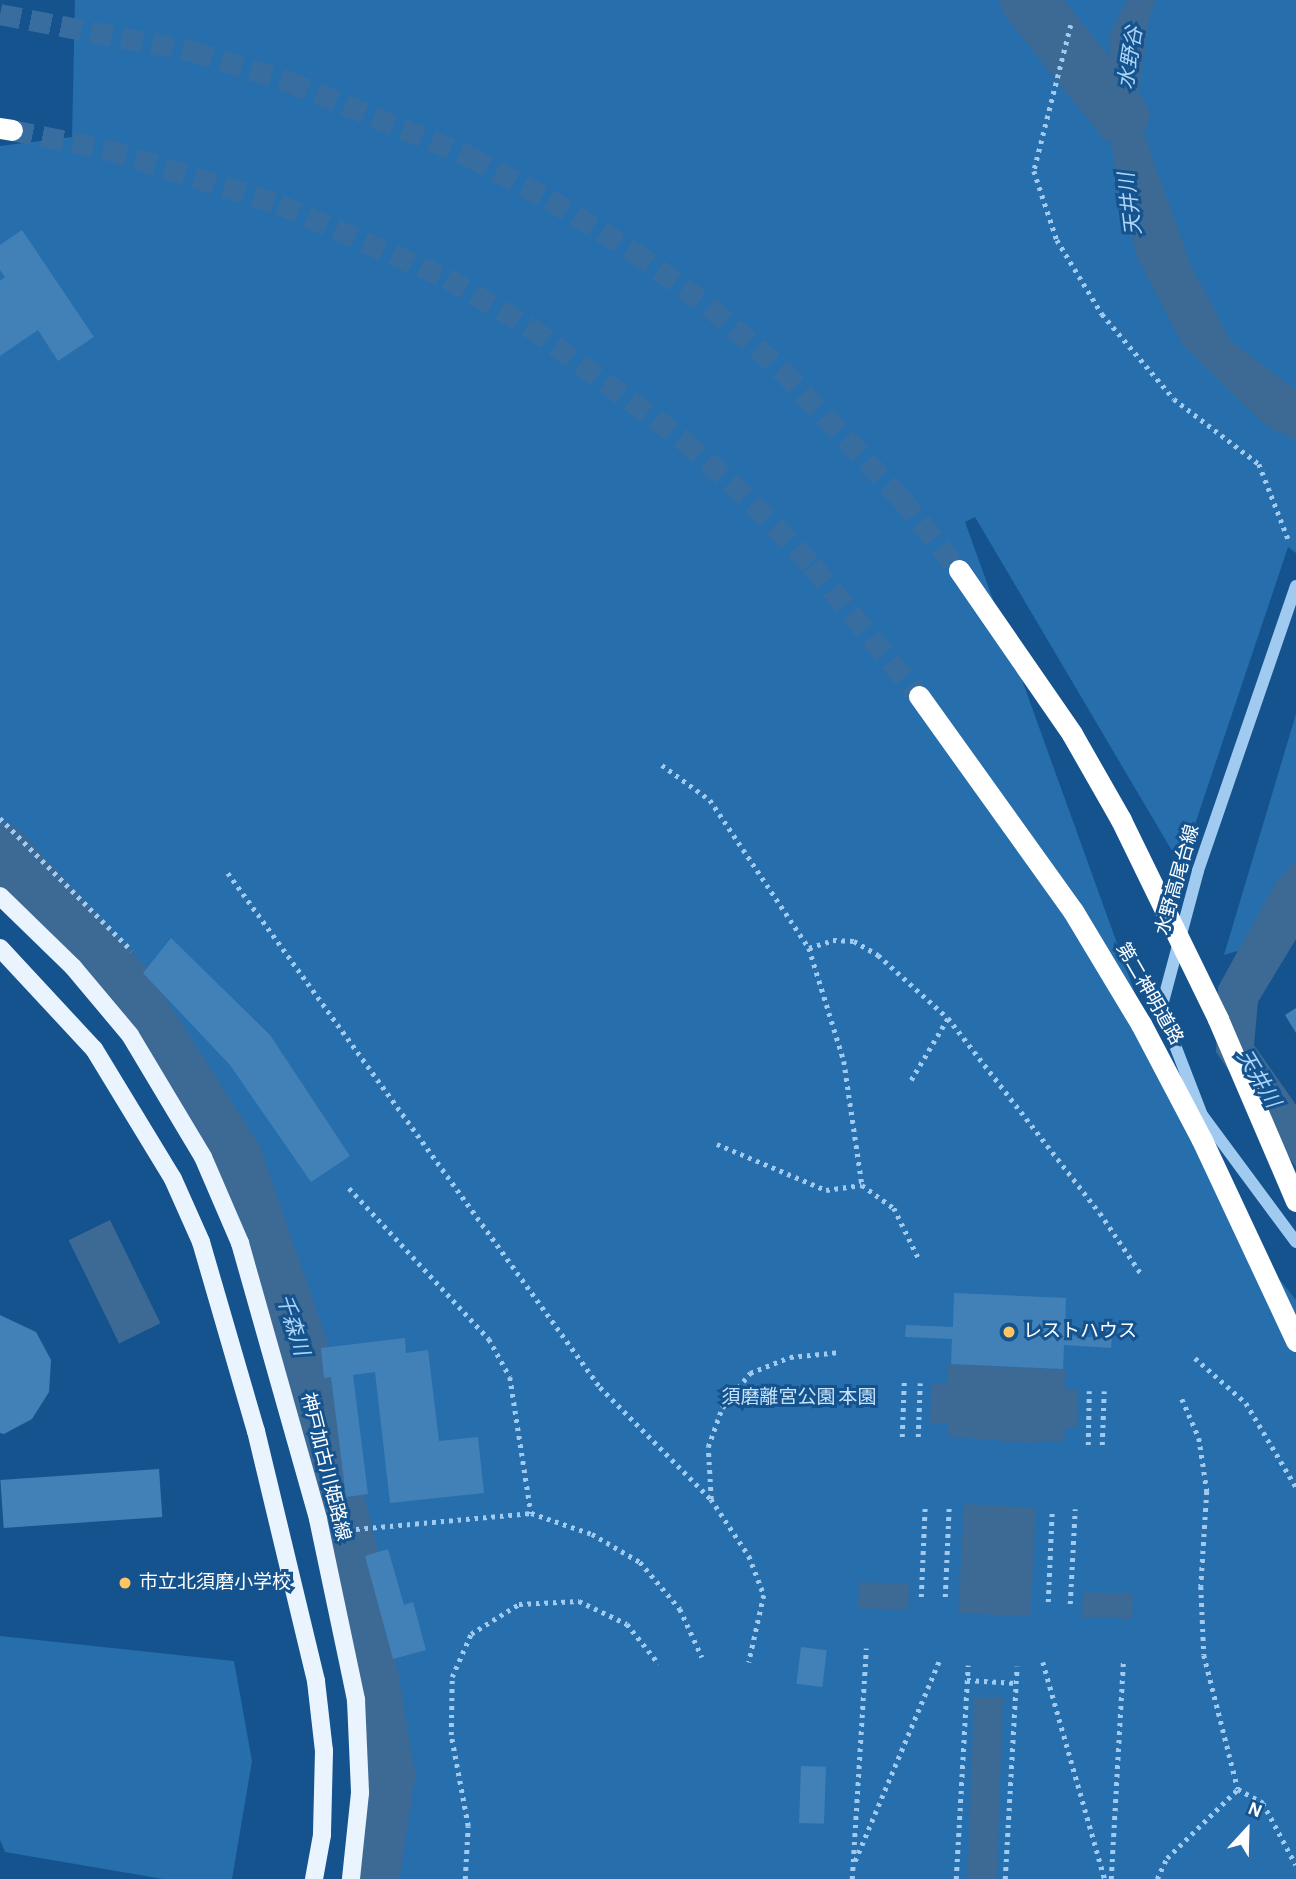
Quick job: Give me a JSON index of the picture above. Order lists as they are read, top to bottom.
{
  "streets": {
    "highway": ["第二神明道路"],
    "main road": ["神戸加古川姫路線"],
    "street": ["水野高尾台線"]
  },
  "water": ["水野谷", "天井川", "千森川"],
  "parks": ["須磨離宮公園 本園"],
  "places": ["レストハウス", "市立北須磨小学校"],
  "north": "top"
}
